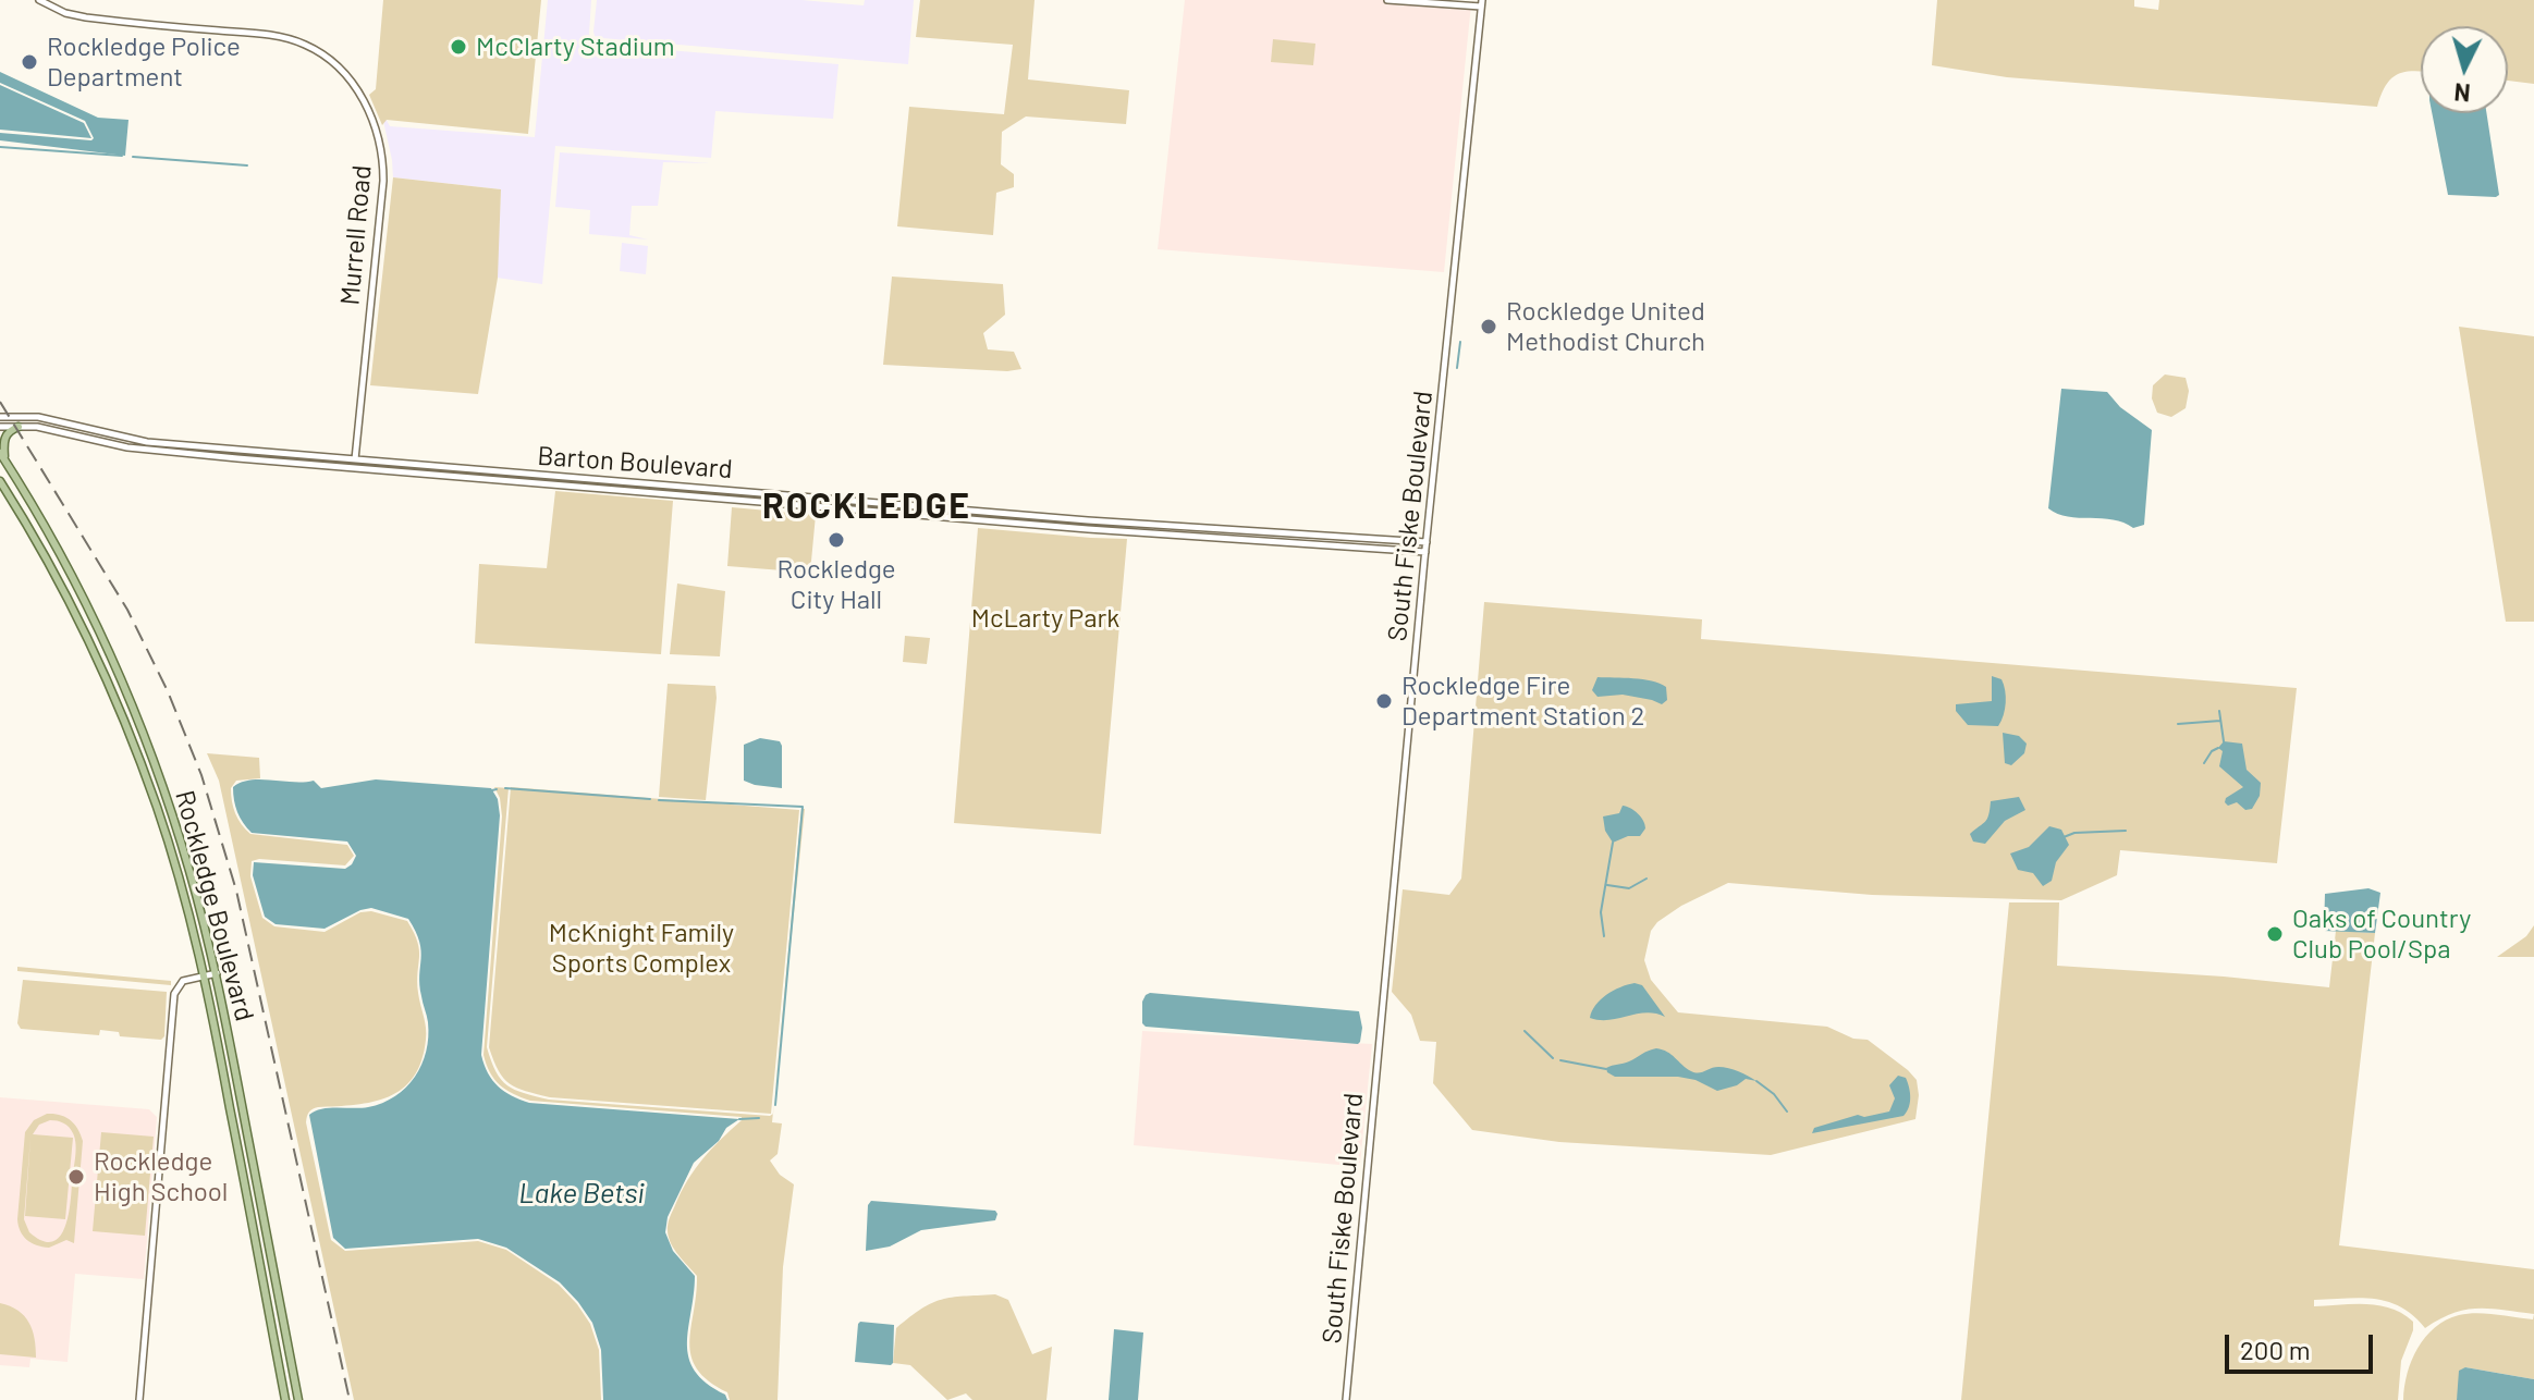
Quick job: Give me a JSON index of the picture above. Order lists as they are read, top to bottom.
{
  "streets": {
    "main road": [
      "Murrell Road",
      "Barton Boulevard",
      "South Fiske Boulevard",
      "Rockledge Boulevard"
    ]
  },
  "crossings": [
    ["Murrell Road", "Barton Boulevard"],
    ["Barton Boulevard", "South Fiske Boulevard"]
  ],
  "districts": ["ROCKLEDGE"],
  "water": ["Lake Betsi"],
  "parks": ["McLarty Park", "McKnight Family Sports Complex"],
  "places": [
    "McClarty Stadium",
    "Rockledge Police Department",
    "Rockledge United Methodist Church",
    "Rockledge City Hall",
    "Rockledge Fire Department Station 2",
    "Oaks of Country Club Pool/Spa",
    "Rockledge High School"
  ],
  "scale_bar": "200 m",
  "north": "bottom"
}
